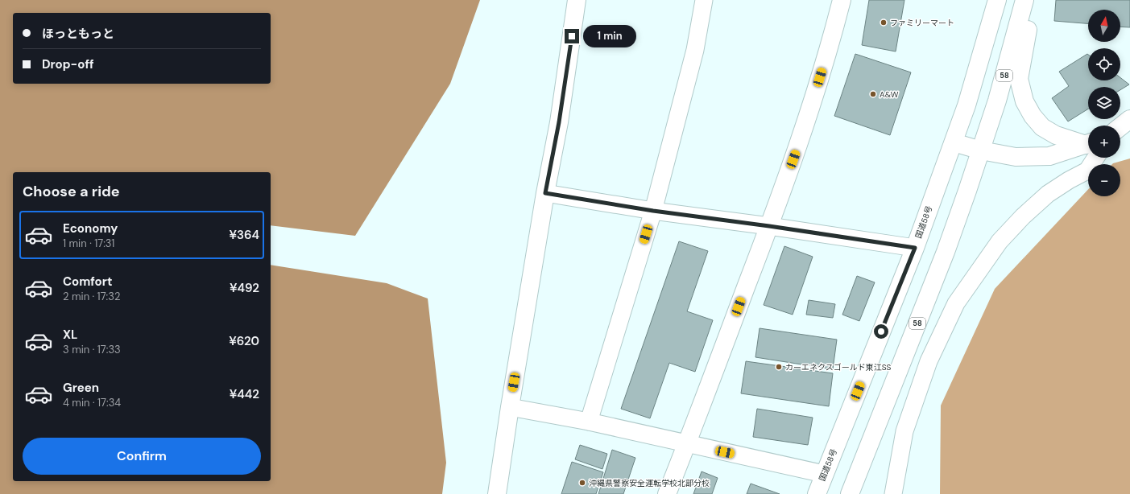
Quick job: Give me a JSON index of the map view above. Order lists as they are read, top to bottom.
{
  "streets": {
    "main road": ["58", "国道58号"]
  },
  "places": [
    "ファミリーマート",
    "A&W",
    "カーエネクスゴールド東江SS",
    "沖縄県警察安全運転学校北部分校"
  ],
  "north": "top",
  "page": {
    "map_buttons": ["+", "−"],
    "banner": ["ほっともっと", "Drop-off"],
    "bubble": "1 min",
    "heading": "Choose a ride",
    "list": [
      {
        "name": "Economy",
        "note": "1 min · 17:31",
        "value": "¥364"
      },
      {
        "name": "Comfort",
        "note": "2 min · 17:32",
        "value": "¥492"
      },
      {
        "name": "XL",
        "note": "3 min · 17:33",
        "value": "¥620"
      },
      {
        "name": "Green",
        "note": "4 min · 17:34",
        "value": "¥442"
      }
    ],
    "buttons": "Confirm"
  }
}
